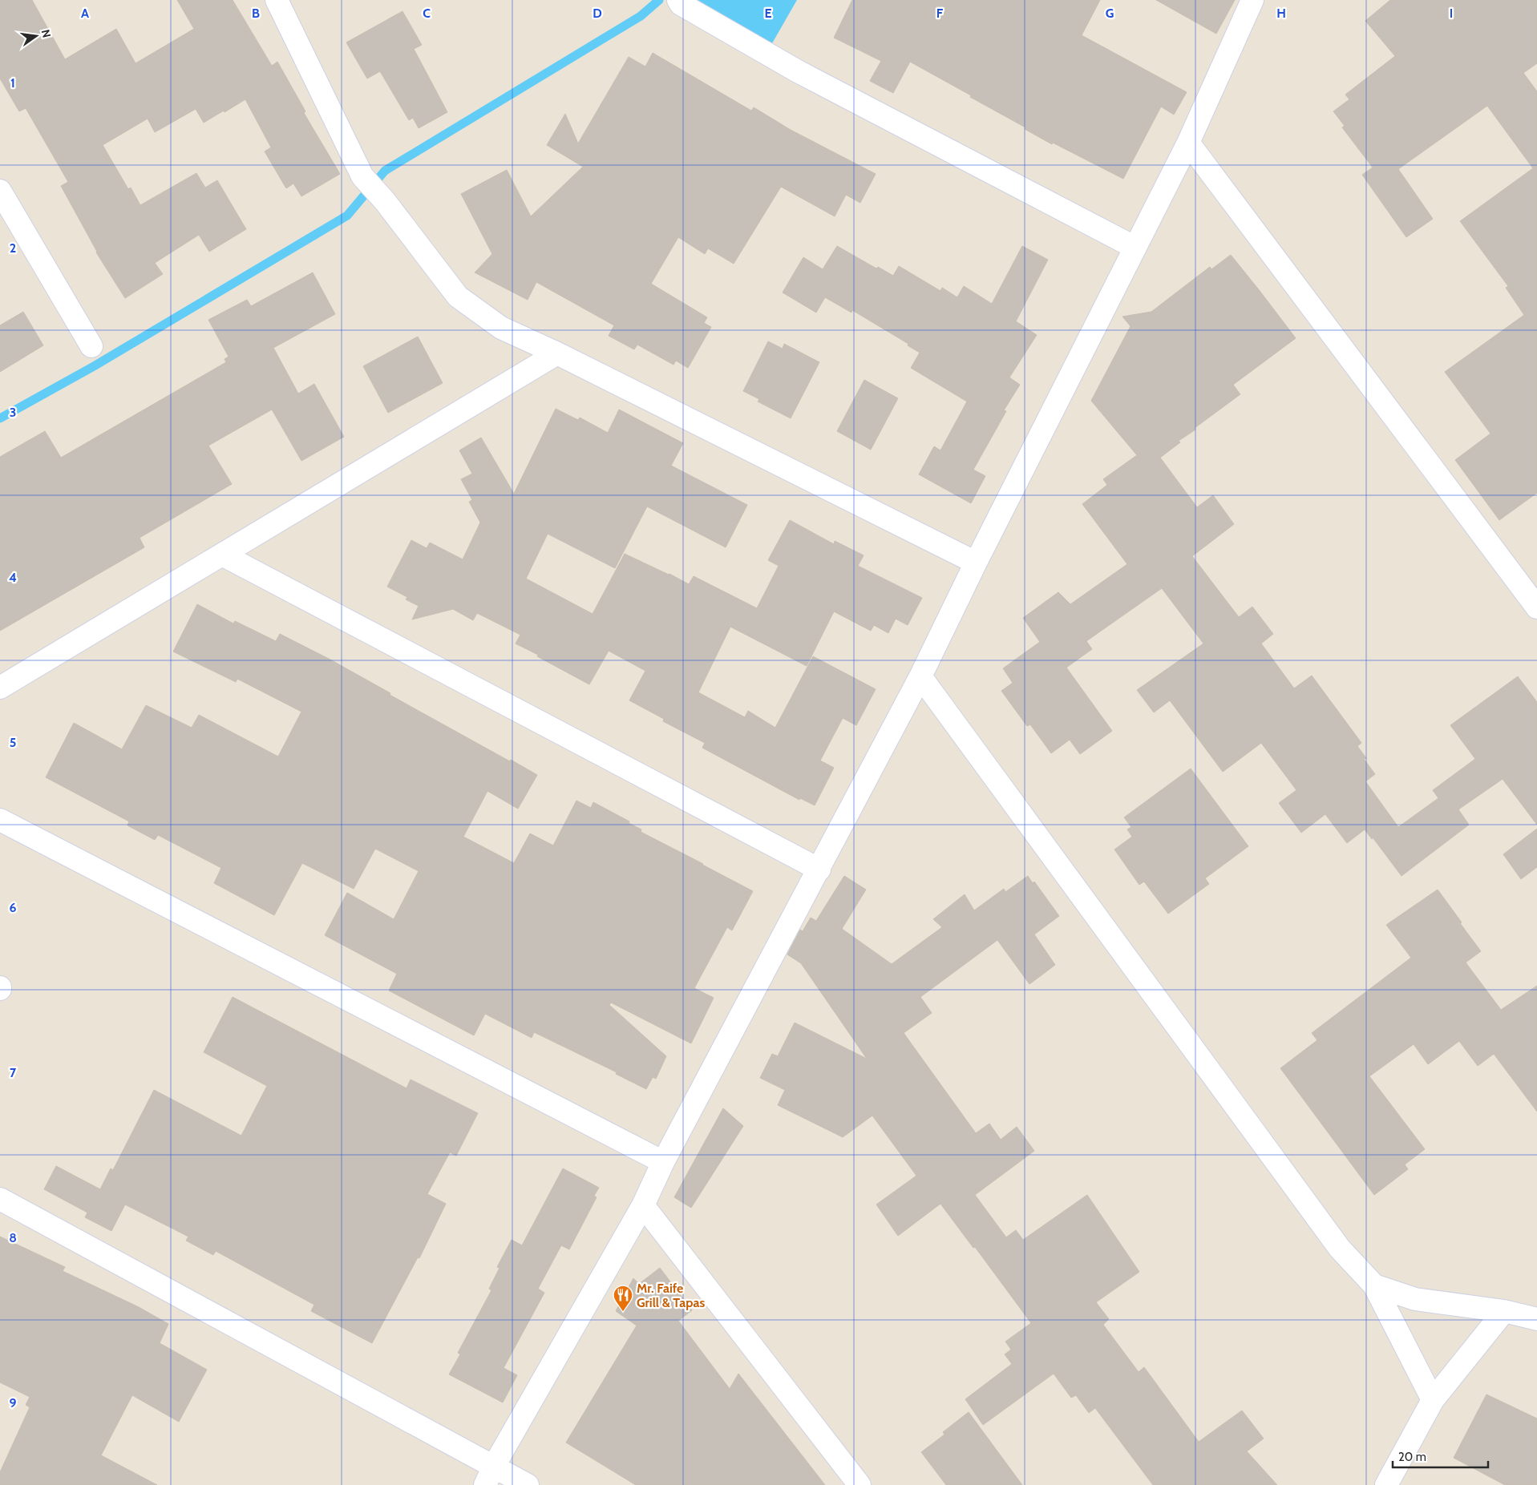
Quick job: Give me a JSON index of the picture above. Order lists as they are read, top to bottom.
{
  "places": {
    "restaurant": ["Mr. Faife Grill & Tapas"]
  },
  "scale_bar": "20 m",
  "north": "right",
  "grid": {
    "columns": [
      "A",
      "B",
      "C",
      "D",
      "E",
      "F",
      "G",
      "H",
      "I"
    ],
    "rows": [
      "1",
      "2",
      "3",
      "4",
      "5",
      "6",
      "7",
      "8",
      "9"
    ]
  }
}
